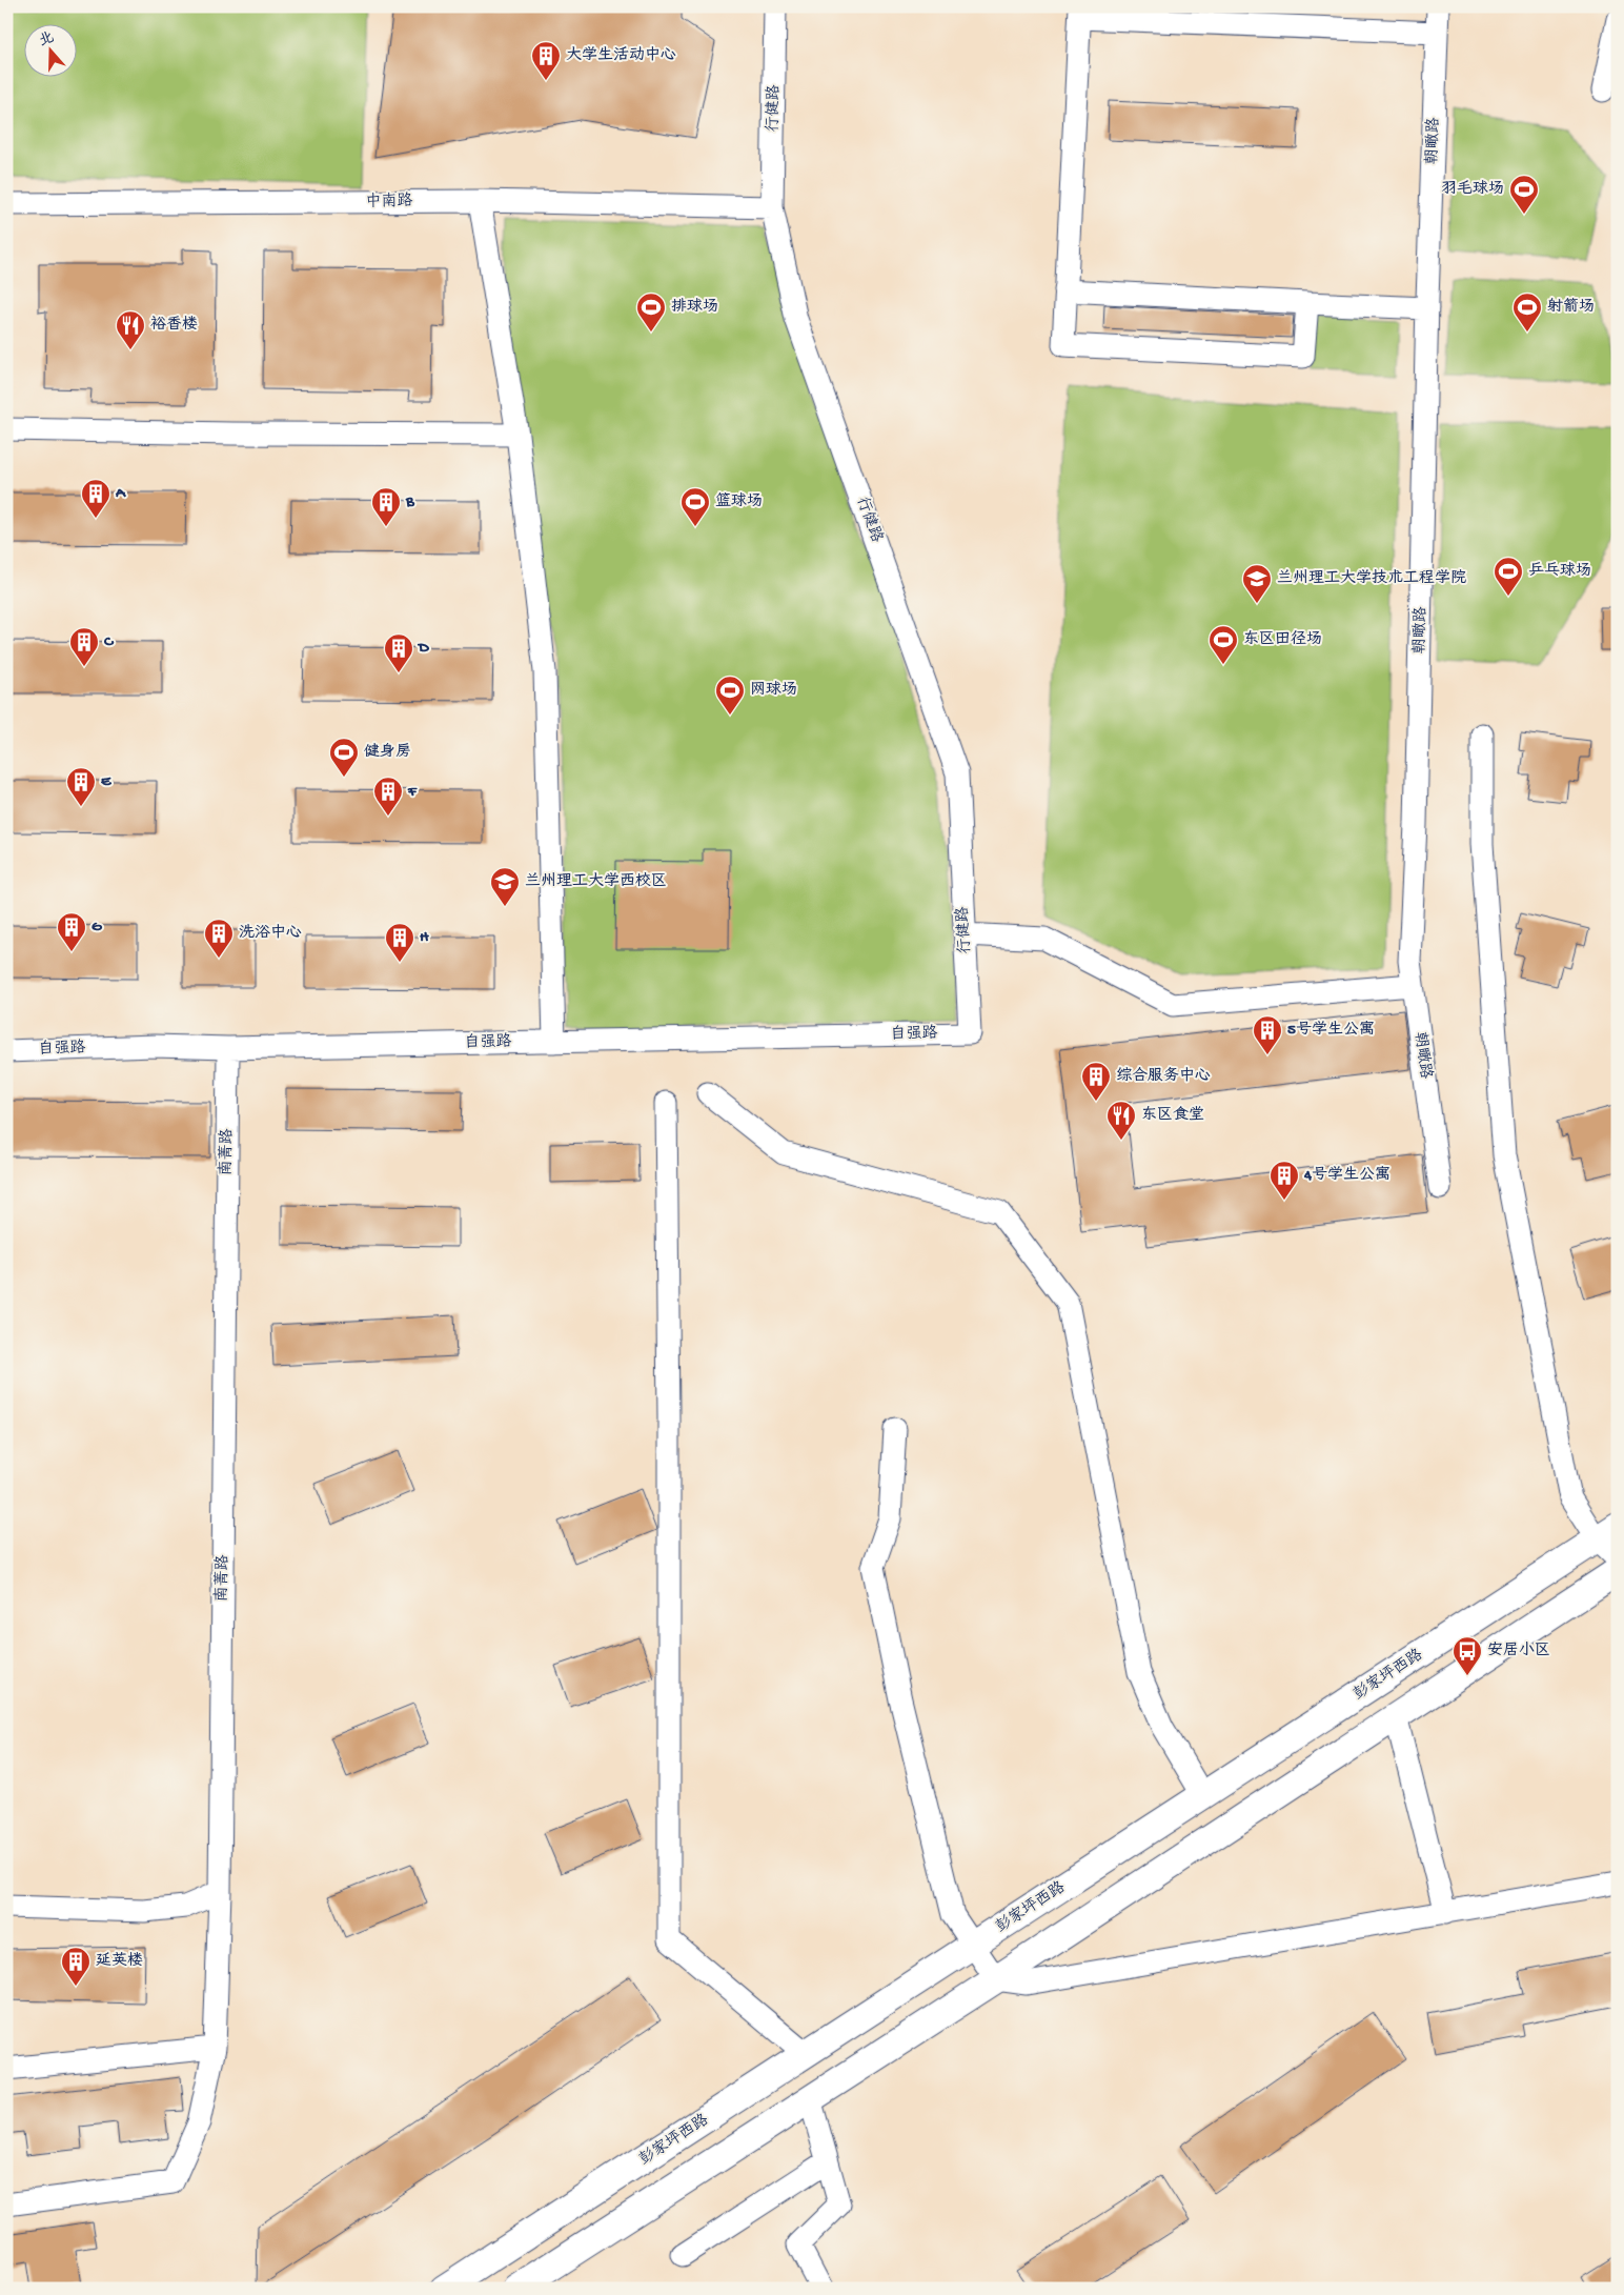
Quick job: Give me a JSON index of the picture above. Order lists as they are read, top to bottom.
{
  "streets": {
    "main road": ["彭家坪西路"],
    "street": [
      "行健路",
      "朝瞰路",
      "中南路",
      "自强路",
      "南菁路"
    ]
  },
  "crossings": [
    ["行健路", "中南路"],
    ["行健路", "自强路"],
    ["自强路", "南菁路"]
  ],
  "places": {
    "building": [
      "大学生活动中心",
      "A",
      "B",
      "C",
      "D",
      "E",
      "F",
      "G",
      "洗浴中心",
      "H",
      "5号学生公寓",
      "综合服务中心",
      "4号学生公寓",
      "延英楼"
    ],
    "sports": [
      "羽毛球场",
      "排球场",
      "射箭场",
      "篮球场",
      "乒乓球场",
      "东区田径场",
      "网球场",
      "健身房"
    ],
    "restaurant": ["裕香楼", "东区食堂"],
    "school or university": ["兰州理工大学技术工程学院", "兰州理工大学西校区"],
    "bus stop": ["安居小区"]
  },
  "north": "top"
}
